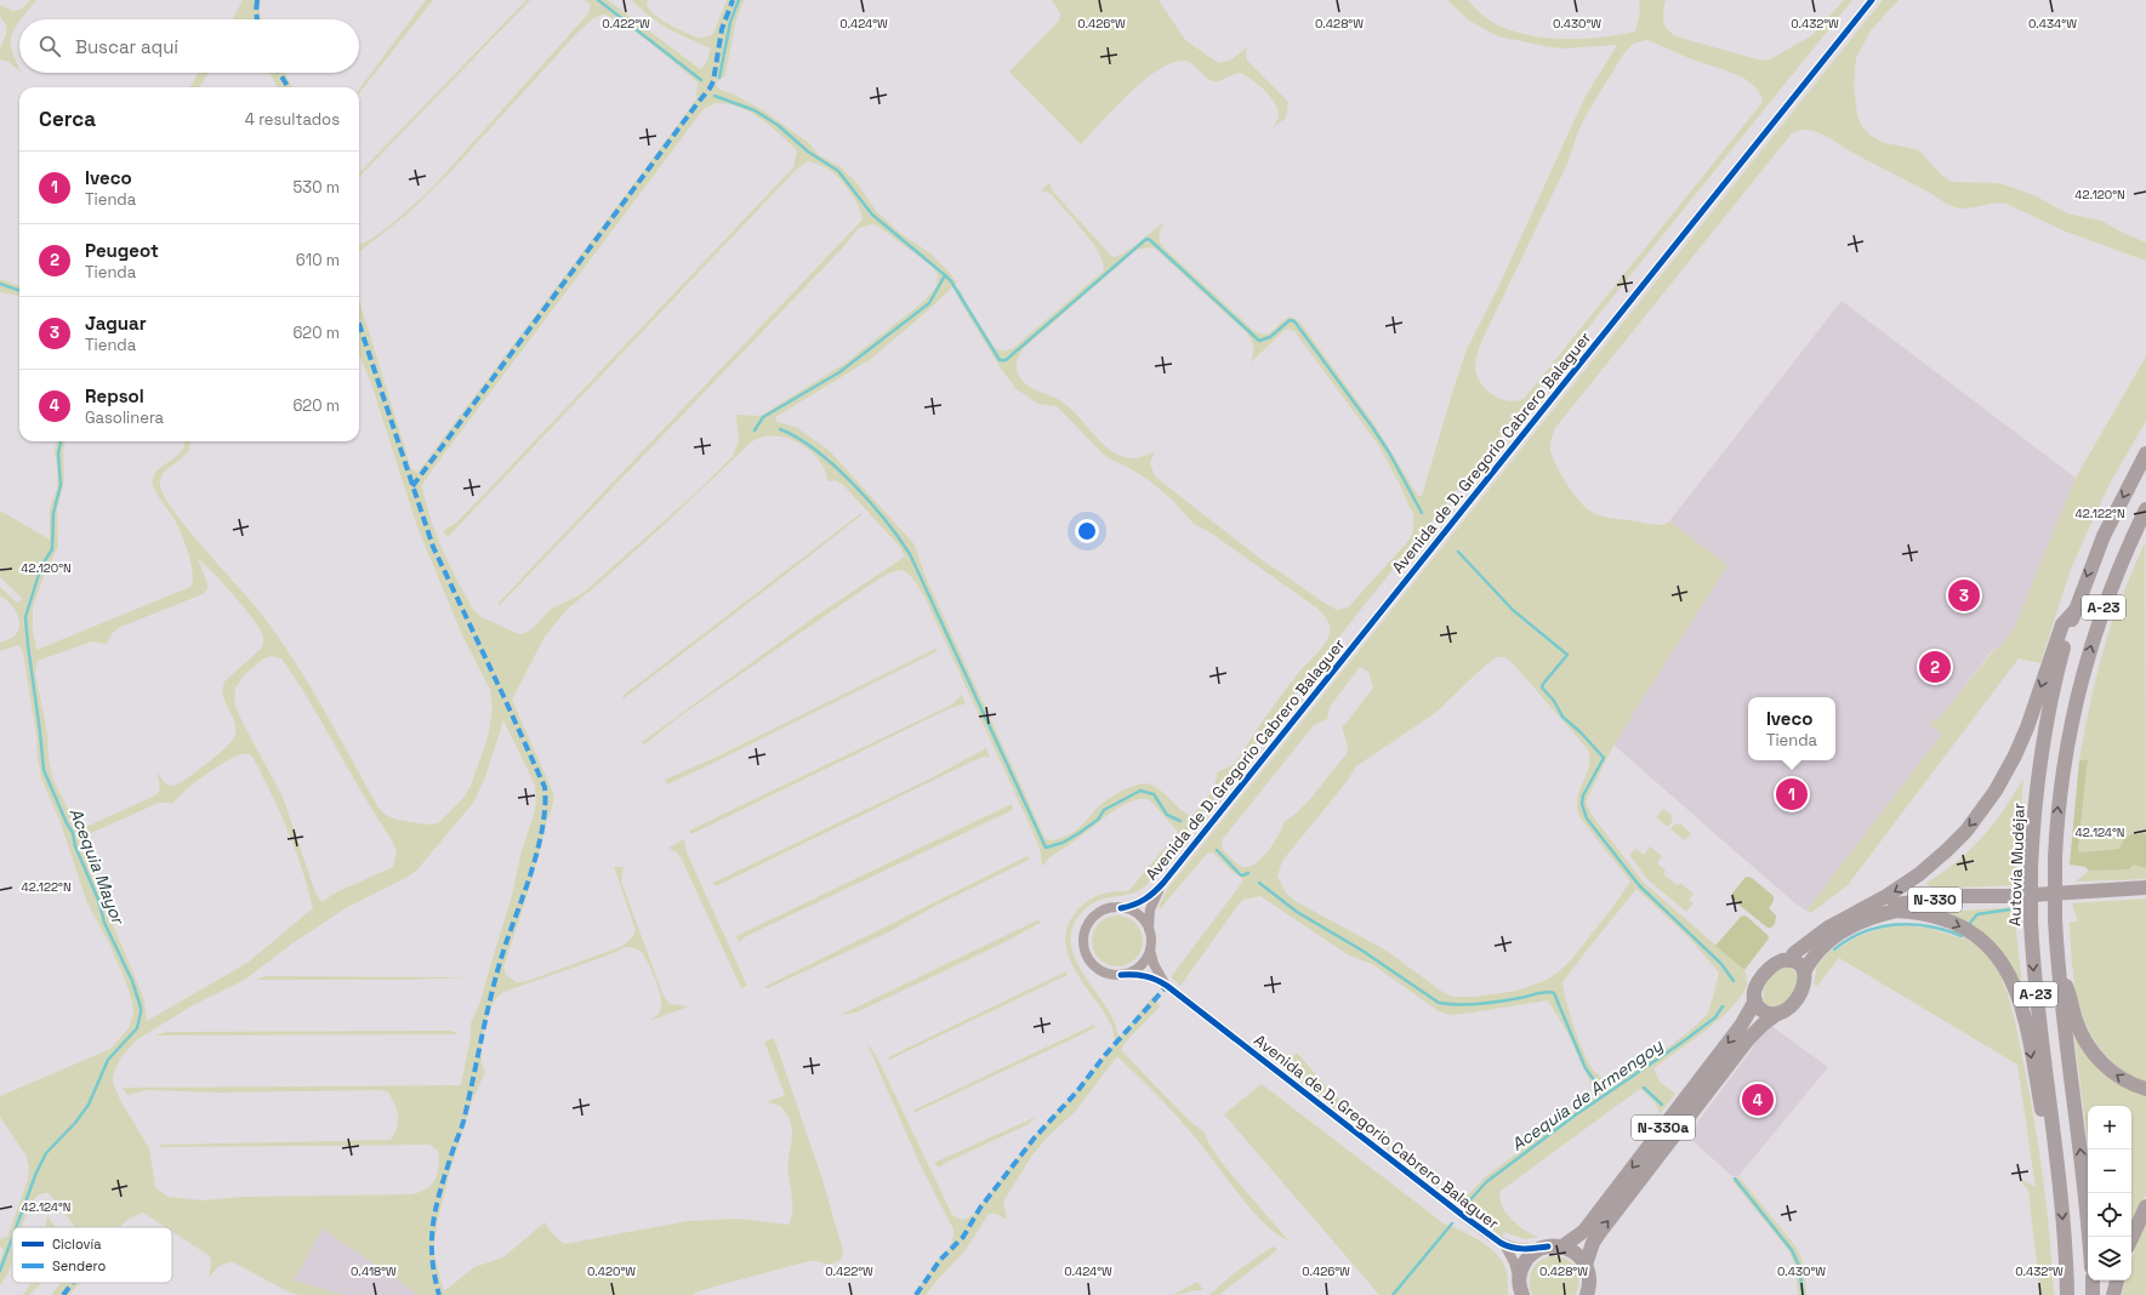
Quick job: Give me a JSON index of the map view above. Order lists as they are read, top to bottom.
{
  "streets": {
    "highway": [
      "A-23",
      "Autovía Mudéjar",
      "N-330",
      "N-330a"
    ],
    "street": ["Avenida de D. Gregorio Cabrero Balaguer"]
  },
  "crossings": [
    ["Avenida de D. Gregorio Cabrero Balaguer", "N-330a"],
    ["N-330", "N-330a"]
  ],
  "water": ["Acequia Mayor", "Acequia de Armengoy"],
  "legend": ["Ciclovía", "Sendero"],
  "page": {
    "search": "Buscar aquí",
    "heading": ["Cerca", "4 resultados"],
    "list": [
      {
        "mark": "1",
        "name": "Iveco",
        "note": "Tienda",
        "value": "530 m"
      },
      {
        "mark": "2",
        "name": "Peugeot",
        "note": "Tienda",
        "value": "610 m"
      },
      {
        "mark": "3",
        "name": "Jaguar",
        "note": "Tienda",
        "value": "620 m"
      },
      {
        "mark": "4",
        "name": "Repsol",
        "note": "Gasolinera",
        "value": "620 m"
      }
    ],
    "pins": [
      "3",
      "2",
      "1",
      "4"
    ],
    "popup": ["Iveco", "Tienda"],
    "map_buttons": ["+", "−"]
  },
  "coordinates": [
    "0.422°W",
    "0.424°W",
    "0.426°W",
    "0.428°W",
    "0.430°W",
    "0.432°W",
    "0.434°W",
    "42.120°N",
    "42.122°N",
    "42.124°N",
    "0.418°W",
    "0.420°W"
  ]
}
